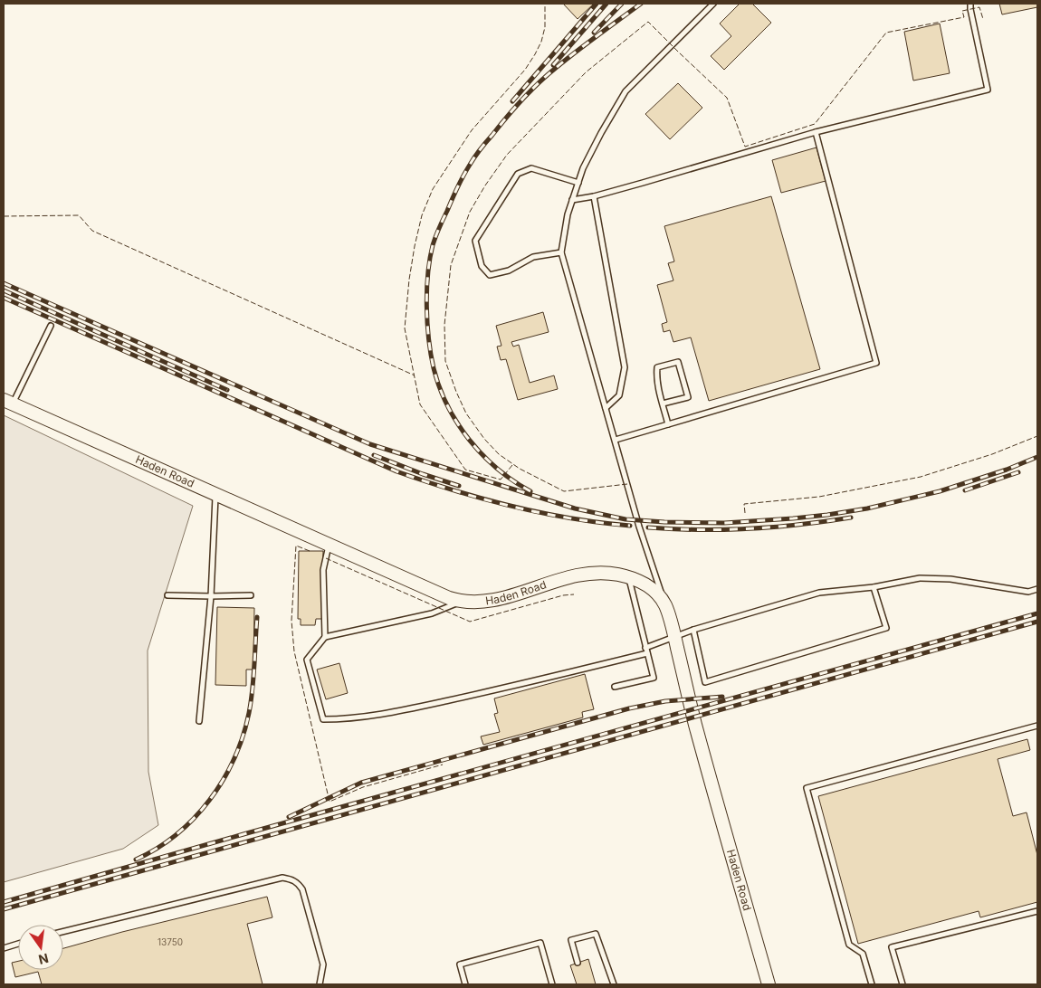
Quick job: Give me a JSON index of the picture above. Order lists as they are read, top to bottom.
{
  "streets": {
    "street": ["Haden Road"]
  },
  "house_numbers": ["13750"],
  "north": "bottom"
}
